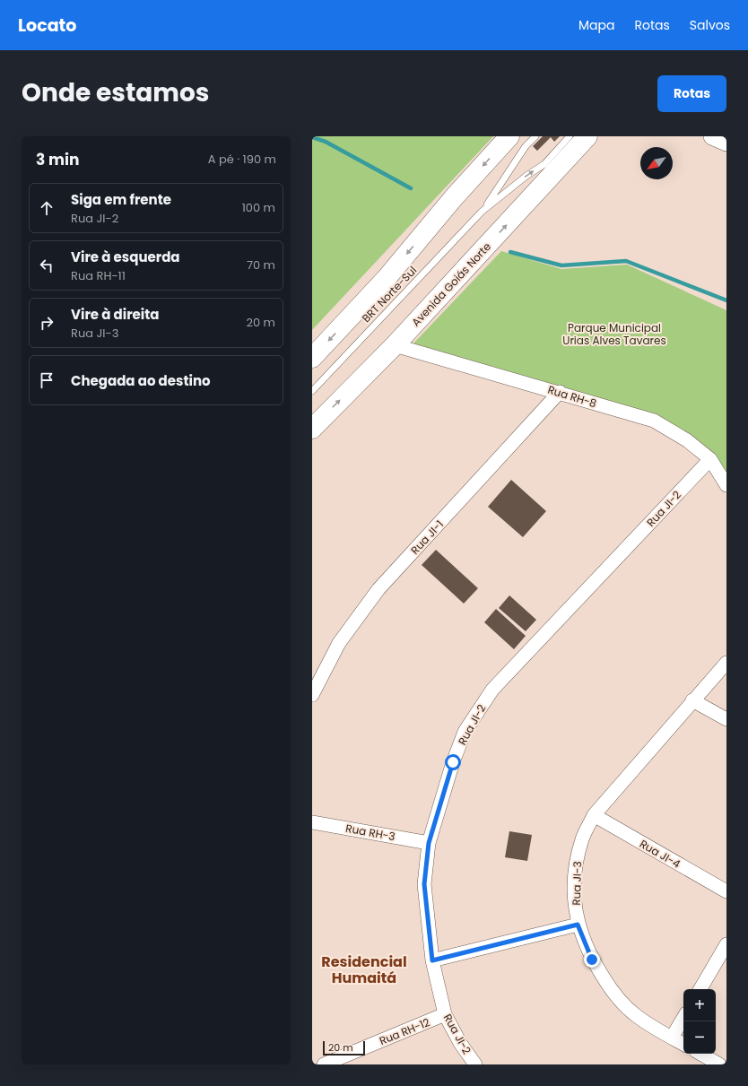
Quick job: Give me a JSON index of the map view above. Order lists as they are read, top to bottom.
{
  "streets": {
    "main road": ["Avenida Goiás Norte"],
    "street": [
      "Rua RH-8",
      "Rua JI-2",
      "Rua JI-1",
      "Rua RH-3",
      "Rua JI-4",
      "Rua JI-3",
      "Rua RH-12"
    ],
    "lane": ["BRT Norte-Sul"]
  },
  "crossings": [
    ["Avenida Goiás Norte", "Rua RH-8"],
    ["Rua RH-8", "Rua JI-2"],
    ["Rua RH-8", "Rua JI-1"],
    ["Rua JI-2", "Rua RH-3"],
    ["Rua JI-2", "Rua RH-12"],
    ["Rua JI-4", "Rua JI-3"]
  ],
  "districts": ["Residencial Humaitá"],
  "parks": ["Parque Municipal Urias Alves Tavares"],
  "scale_bar": "20 m",
  "north": "bottom left",
  "page": {
    "header": "Locato",
    "nav": ["Mapa", "Rotas", "Salvos"],
    "title": "Onde estamos",
    "buttons": "Rotas",
    "heading": ["3 min", "A pé · 190 m"],
    "list": [
      ["Siga em frente", "Rua JI-2", "100 m"],
      ["Vire à esquerda", "Rua RH-11", "70 m"],
      ["Vire à direita", "Rua JI-3", "20 m"],
      "Chegada ao destino"
    ],
    "map_buttons": ["+", "−"],
    "scale": "20 m"
  }
}
